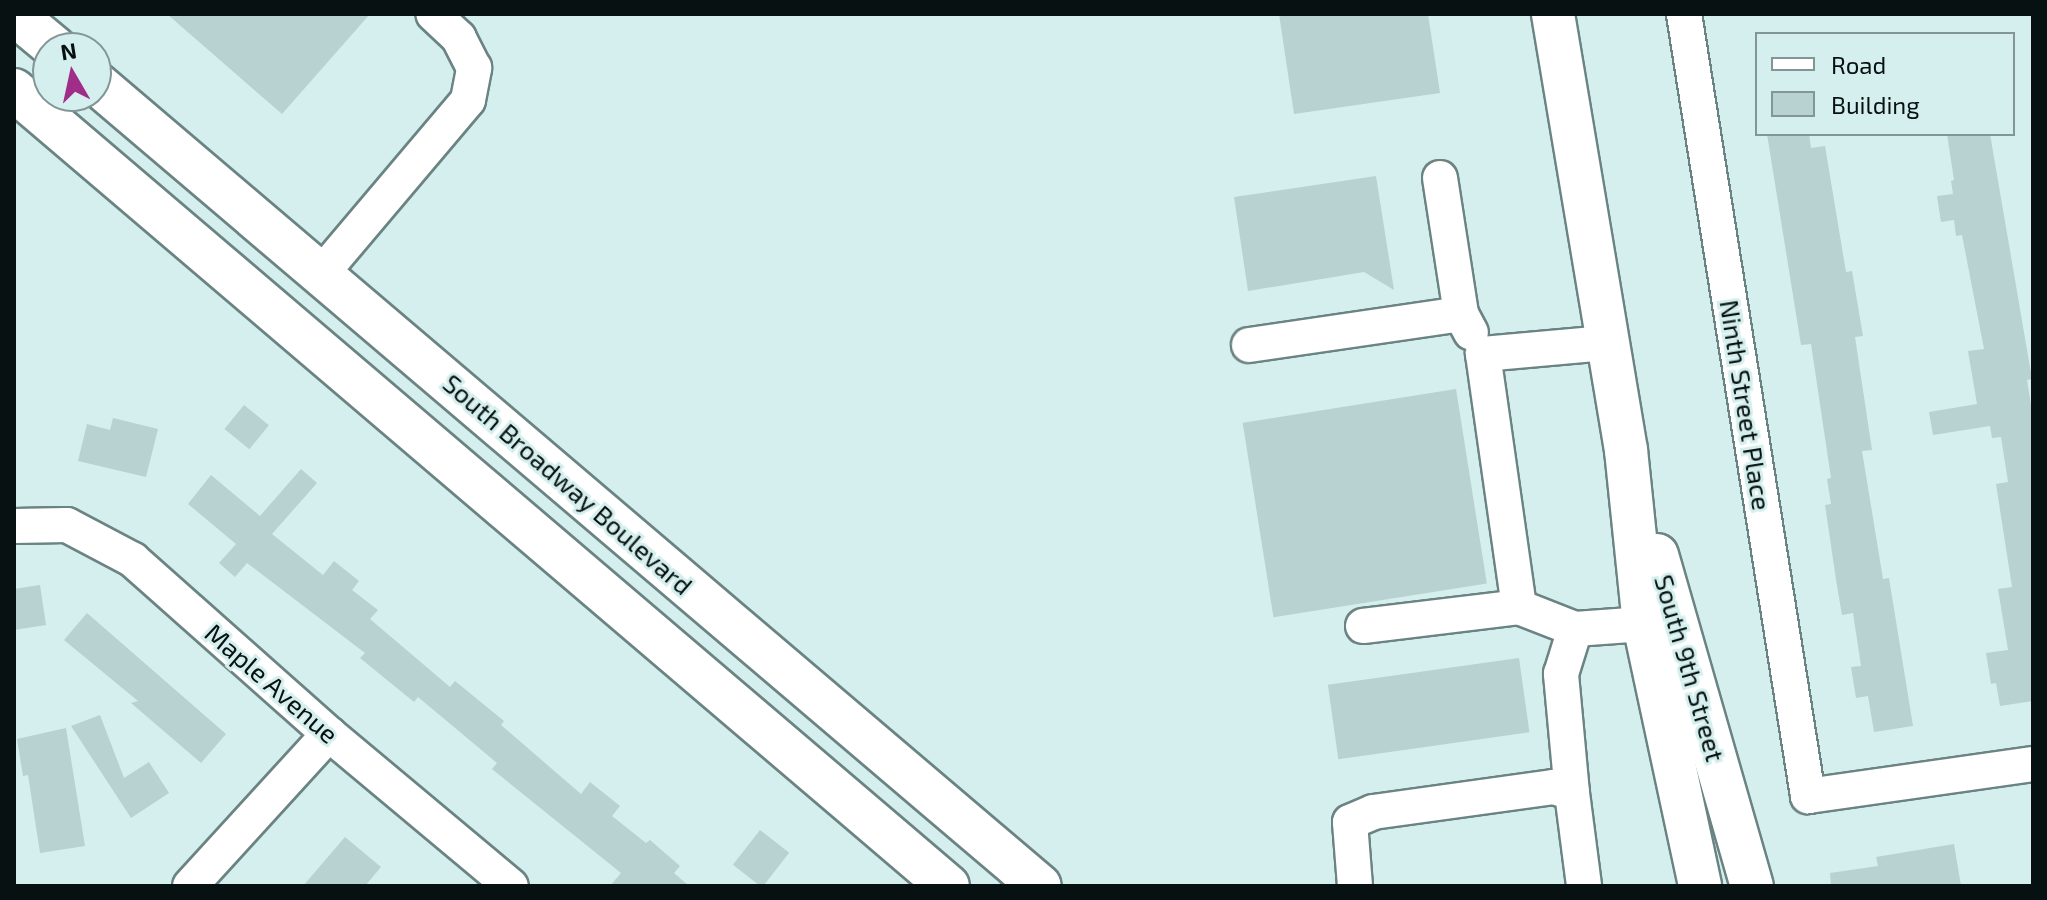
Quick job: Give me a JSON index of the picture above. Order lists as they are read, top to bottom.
{
  "streets": {
    "main road": ["South Broadway Boulevard", "South 9th Street"],
    "street": ["Ninth Street Place", "Maple Avenue"]
  },
  "legend": ["Road", "Building"],
  "north": "top"
}
